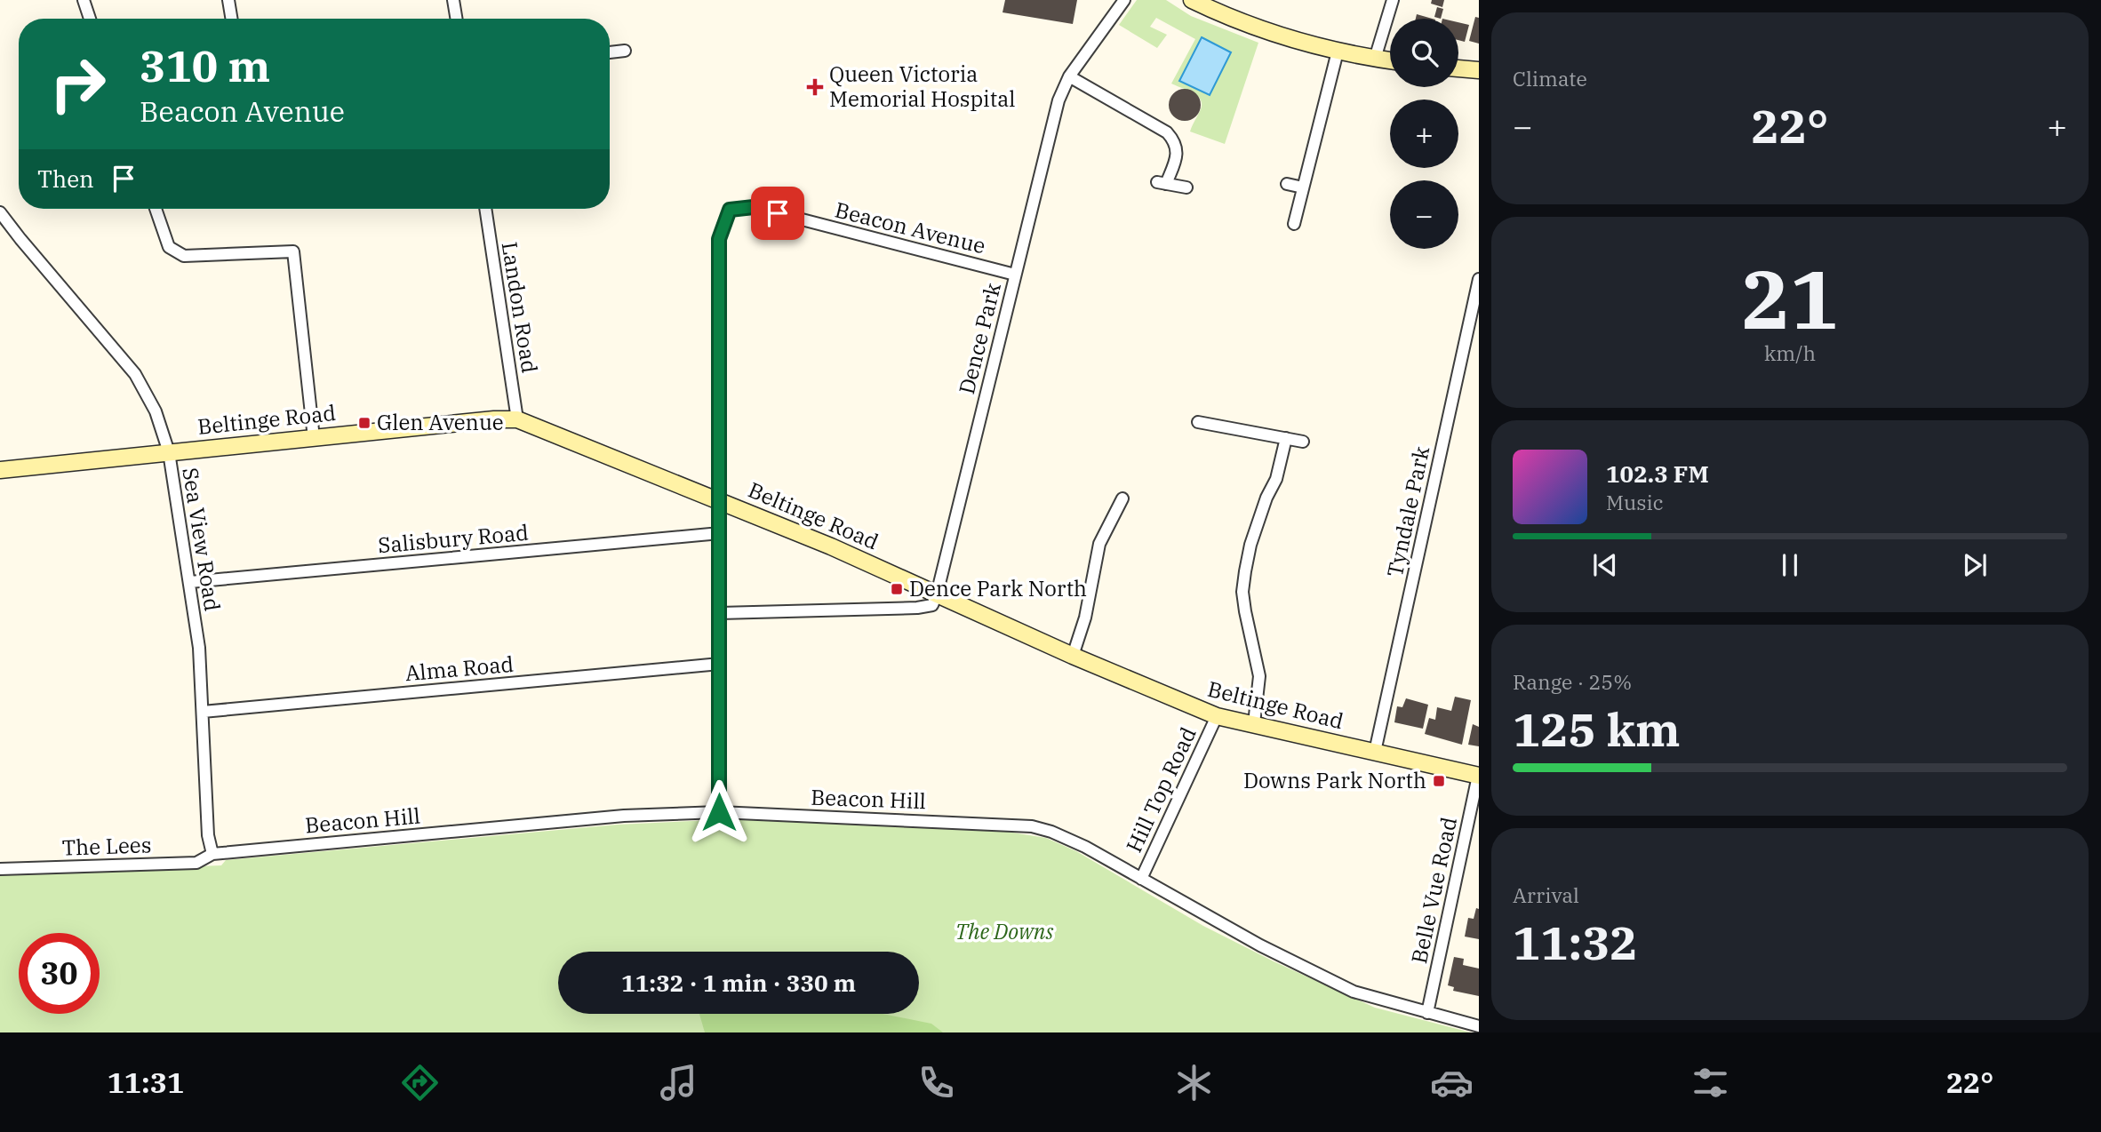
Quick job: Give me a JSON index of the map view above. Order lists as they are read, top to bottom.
{
  "streets": {
    "street": [
      "Beacon Avenue",
      "Landon Road",
      "Dence Park",
      "Beltinge Road",
      "Tyndale Park",
      "Sea View Road",
      "Salisbury Road",
      "Alma Road",
      "Hill Top Road",
      "Beacon Hill",
      "The Lees",
      "Belle Vue Road"
    ]
  },
  "crossings": [
    ["Beacon Avenue", "Dence Park"],
    ["Beacon Avenue", "Beltinge Road"],
    ["Beacon Avenue", "Salisbury Road"],
    ["Beacon Avenue", "Alma Road"],
    ["Beacon Avenue", "Beacon Hill"],
    ["Landon Road", "Beltinge Road"],
    ["Dence Park", "Beltinge Road"],
    ["Beltinge Road", "Tyndale Park"],
    ["Beltinge Road", "Sea View Road"],
    ["Beltinge Road", "Hill Top Road"],
    ["Beltinge Road", "Belle Vue Road"],
    ["Sea View Road", "Salisbury Road"],
    ["Sea View Road", "Alma Road"],
    ["Sea View Road", "Beacon Hill"],
    ["Sea View Road", "The Lees"],
    ["Hill Top Road", "Beacon Hill"],
    ["Beacon Hill", "The Lees"],
    ["Beacon Hill", "Belle Vue Road"]
  ],
  "parks": ["The Downs"],
  "places": {
    "health": ["Queen Victoria Memorial Hospital"],
    "transit": ["Glen Avenue", "Dence Park North", "Downs Park North"]
  },
  "page": {
    "tile": [
      "Climate",
      ["21", "km/h"],
      ["Range · 25%", "125 km"],
      ["Arrival", "11:32"]
    ],
    "map_buttons": ["+", "−"],
    "turn": ["310 m", "Beacon Avenue"],
    "heat": ["−", "22°", "+"],
    "then": "Then",
    "song": ["102.3 FM", "Music"],
    "limit": "30",
    "trip": "11:32 · 1 min · 330 m",
    "tabs": ["11:31", "22°"]
  }
}
